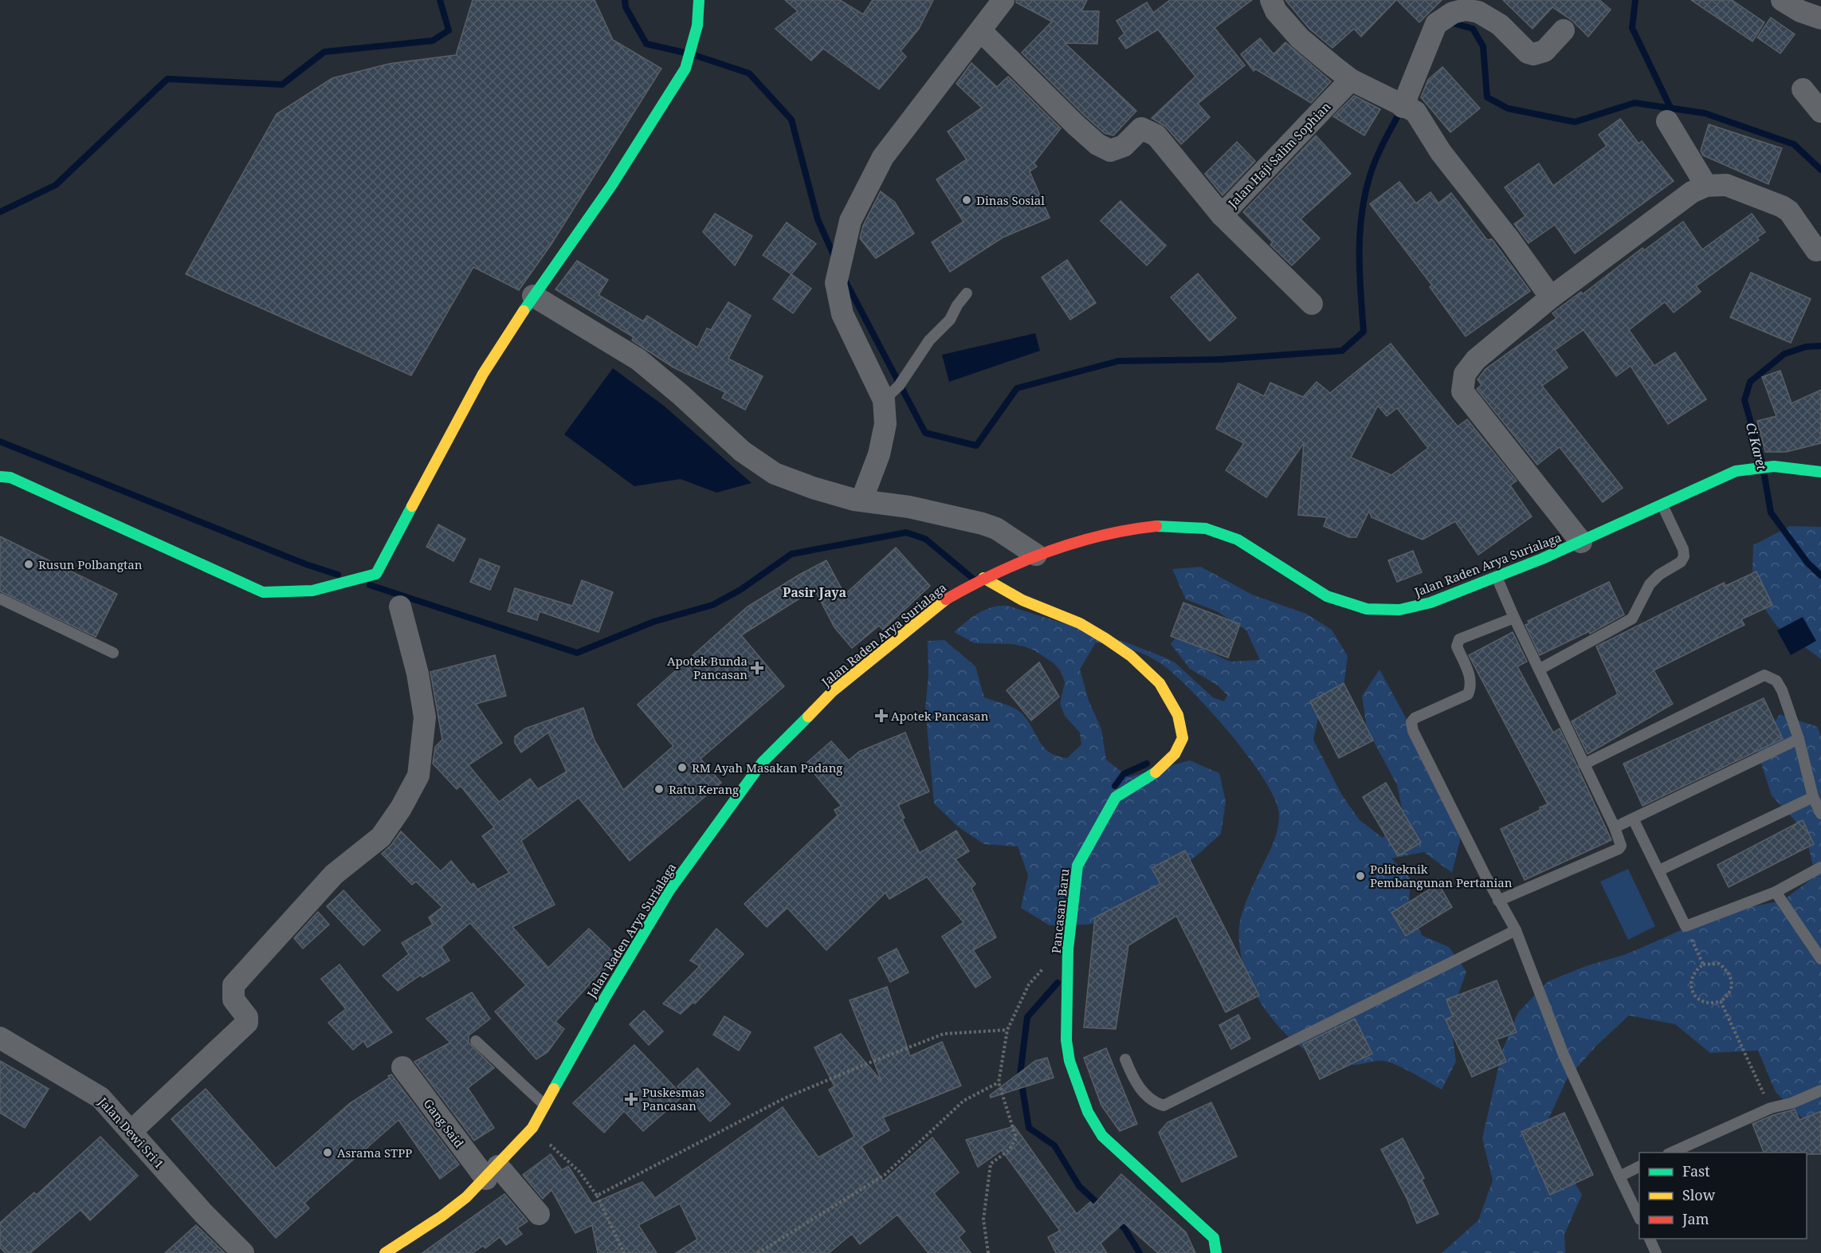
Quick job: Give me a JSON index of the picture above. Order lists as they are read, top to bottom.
{
  "streets": {
    "street": [
      "Jalan Haji Salim Sophian",
      "Jalan Raden Arya Surialaga",
      "Pancasan Baru",
      "Gang Said",
      "Jalan Dewi Sri 1"
    ]
  },
  "crossings": [
    ["Jalan Raden Arya Surialaga", "Pancasan Baru"],
    ["Jalan Raden Arya Surialaga", "Gang Said"]
  ],
  "districts": ["Pasir Jaya"],
  "water": ["Ci Karet"],
  "places": {
    "other": [
      "Dinas Sosial",
      "Rusun Polbangtan",
      "RM Ayah Masakan Padang",
      "Ratu Kerang",
      "Politeknik Pembangunan Pertanian",
      "Asrama STPP"
    ],
    "health": ["Apotek Bunda Pancasan", "Apotek Pancasan", "Puskesmas Pancasan"]
  },
  "legend": ["Fast", "Slow", "Jam"]
}
